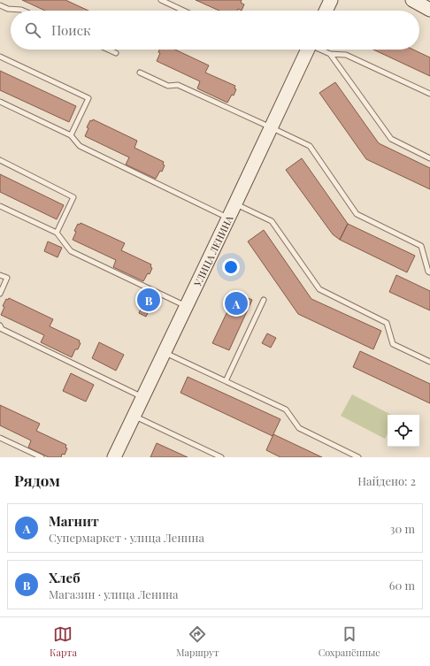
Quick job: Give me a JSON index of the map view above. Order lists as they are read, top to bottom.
{
  "streets": {
    "street": ["УЛИЦА ЛЕНИНА"]
  },
  "page": {
    "search": "Поиск",
    "pins": ["B", "A"],
    "heading": ["Рядом", "Найдено: 2"],
    "list": [
      {
        "mark": "A",
        "name": "Магнит",
        "note": "Супермаркет · улица Ленина",
        "value": "30 m"
      },
      {
        "mark": "B",
        "name": "Хлеб",
        "note": "Магазин · улица Ленина",
        "value": "60 m"
      }
    ],
    "nav": ["Карта", "Маршрут", "Сохранённые"]
  }
}
